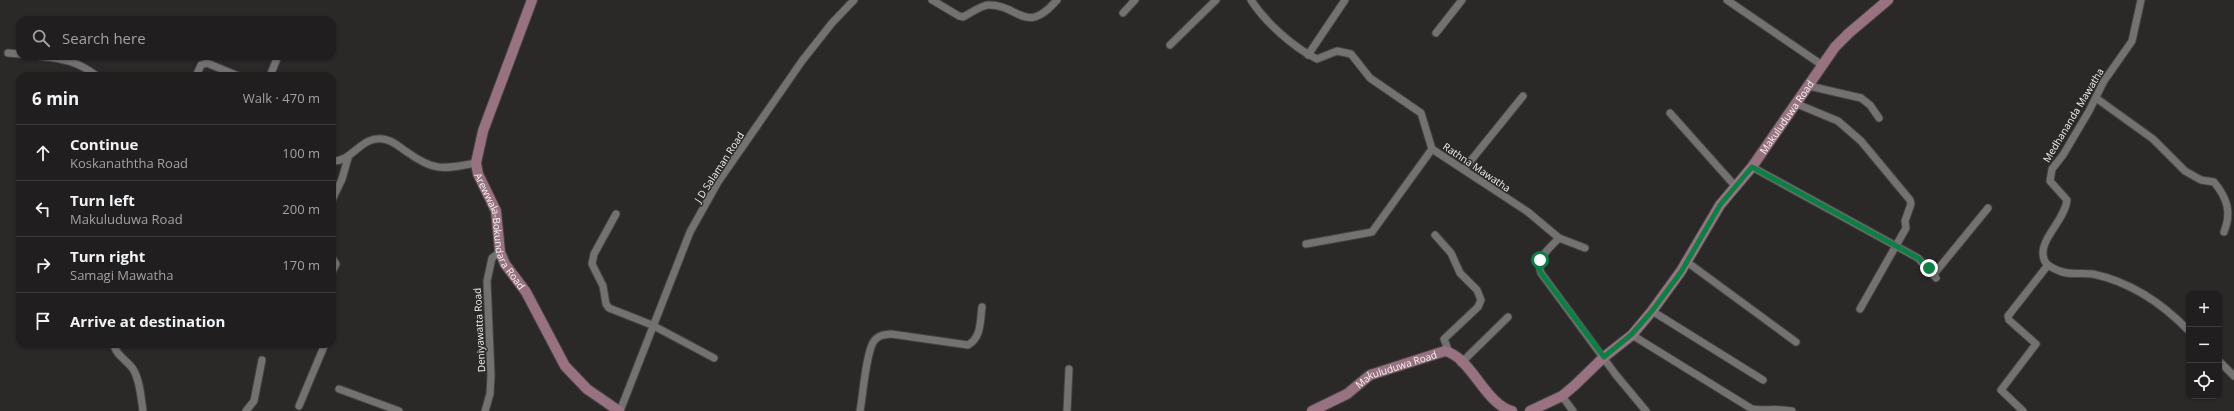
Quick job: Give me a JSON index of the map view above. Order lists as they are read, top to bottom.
{
  "streets": {
    "street": [
      "Medhananda Mawatha",
      "Makuluduwa Road",
      "J D Salaman Road",
      "Rathna Mawatha",
      "Arewwala-Bokundara Road",
      "Deniyawatta Road"
    ]
  },
  "crossings": [
    ["J D Salaman Road", "Arewwala-Bokundara Road"],
    ["Arewwala-Bokundara Road", "Deniyawatta Road"]
  ],
  "page": {
    "search": "Search here",
    "heading": ["6 min", "Walk · 470 m"],
    "list": [
      ["Continue", "Koskanaththa Road", "100 m"],
      ["Turn left", "Makuluduwa Road", "200 m"],
      ["Turn right", "Samagi Mawatha", "170 m"],
      "Arrive at destination"
    ],
    "map_buttons": ["+", "−"]
  }
}
